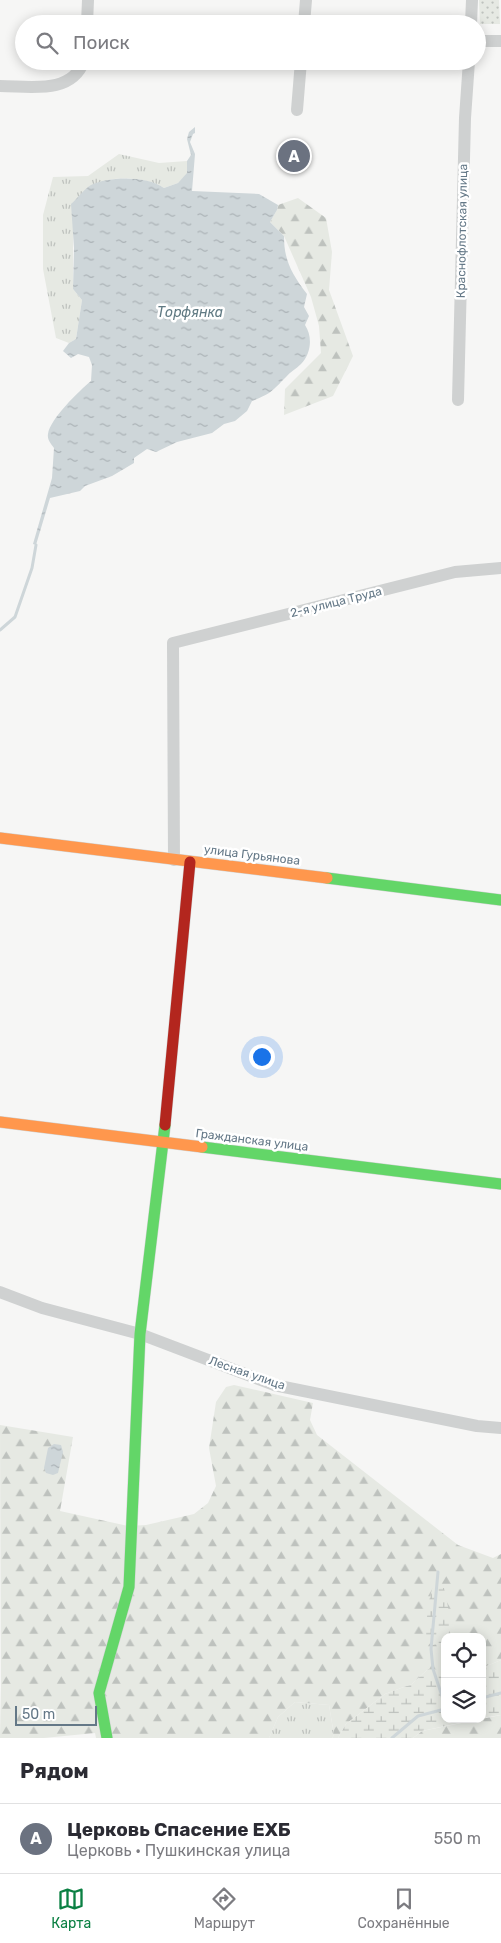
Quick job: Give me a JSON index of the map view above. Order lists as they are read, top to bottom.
{
  "streets": {
    "street": [
      "Краснофлотская улица",
      "2-я улица Труда",
      "улица Гурьянова",
      "Гражданская улица",
      "Лесная улица"
    ]
  },
  "crossings": [
    ["2-я улица Труда", "улица Гурьянова"]
  ],
  "water": ["Торфянка"],
  "scale_bar": "50 m",
  "page": {
    "search": "Поиск",
    "pins": "A",
    "scale": "50 m",
    "heading": "Рядом",
    "list": [
      {
        "mark": "A",
        "name": "Церковь Спасение ЕХБ",
        "note": "Церковь · Пушкинская улица",
        "value": "550 m"
      }
    ],
    "nav": ["Карта", "Маршрут", "Сохранённые"]
  }
}
